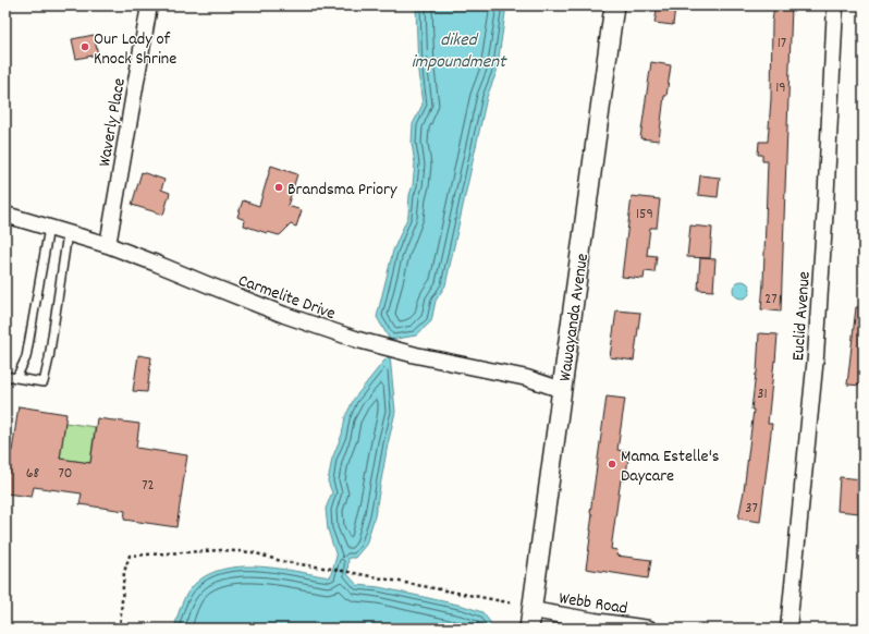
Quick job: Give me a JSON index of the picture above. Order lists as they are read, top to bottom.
{
  "streets": {
    "street": [
      "Waverly Place",
      "Carmelite Drive",
      "Euclid Avenue",
      "Wawayanda Avenue",
      "Webb Road"
    ]
  },
  "crossings": [
    ["Waverly Place", "Carmelite Drive"],
    ["Carmelite Drive", "Wawayanda Avenue"],
    ["Wawayanda Avenue", "Webb Road"]
  ],
  "water": ["diked impoundment"],
  "places": ["Our Lady of Knock Shrine", "Brandsma Priory", "Mama Estelle's Daycare"],
  "house_numbers": [
    "17",
    "19",
    "159",
    "27",
    "31",
    "68",
    "70",
    "72",
    "37"
  ]
}
